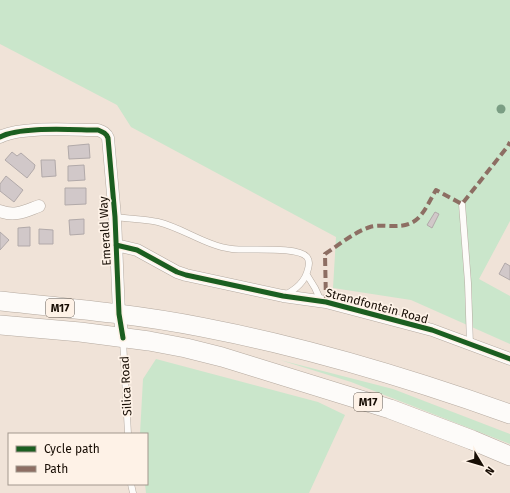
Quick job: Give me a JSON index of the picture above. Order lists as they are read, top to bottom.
{
  "streets": {
    "main road": ["M17"],
    "street": ["Emerald Way", "Strandfontein Road"],
    "lane": ["Silica Road"]
  },
  "crossings": [
    ["Emerald Way", "Strandfontein Road"],
    ["Emerald Way", "M17"],
    ["Emerald Way", "Silica Road"],
    ["M17", "Silica Road"]
  ],
  "legend": ["Cycle path", "Path"],
  "north": "bottom right"
}
